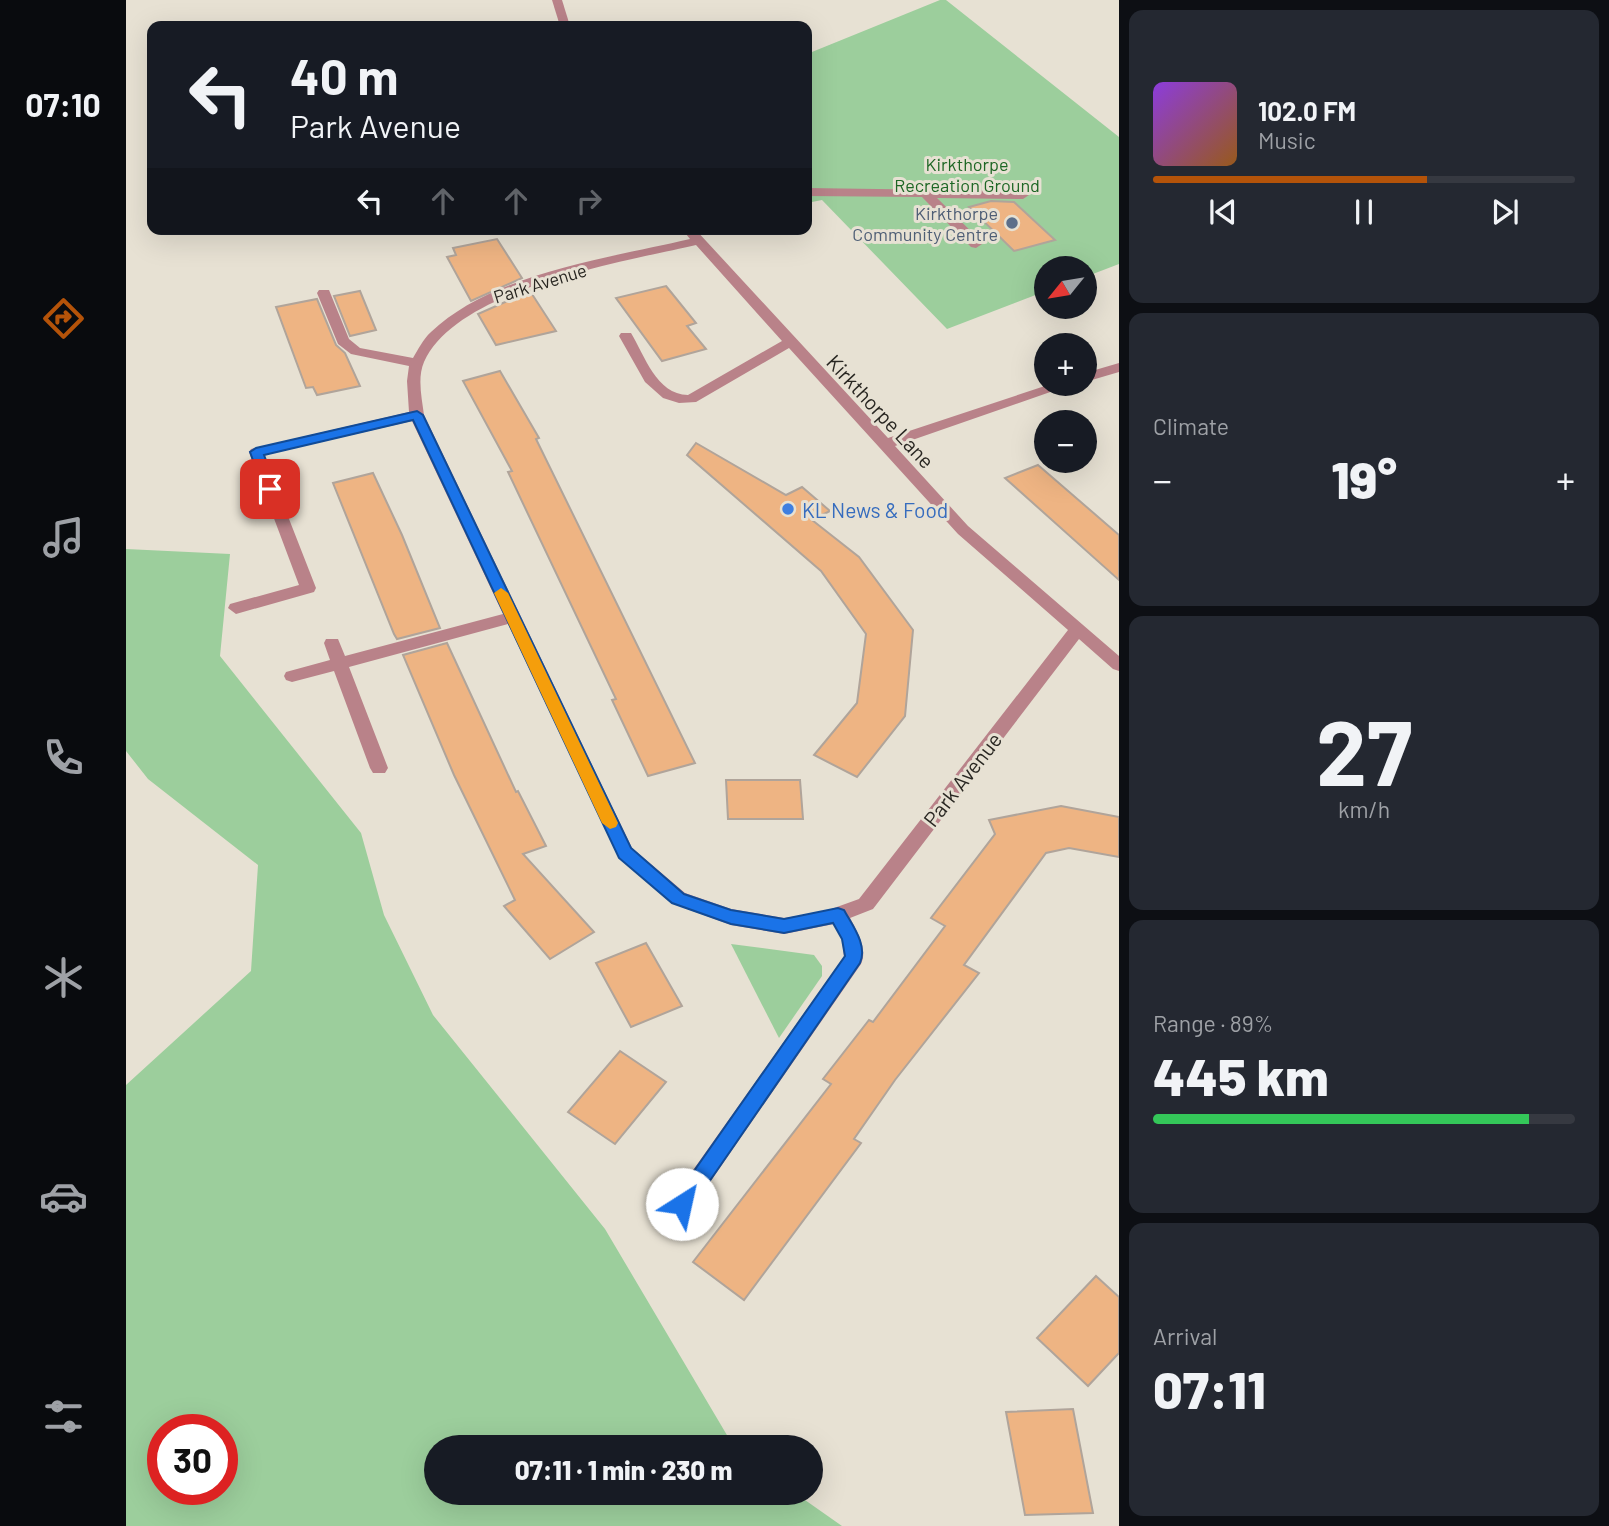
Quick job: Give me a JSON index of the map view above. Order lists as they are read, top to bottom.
{
  "streets": {
    "street": ["Park Avenue", "Kirkthorpe Lane"]
  },
  "crossings": [
    ["Park Avenue", "Kirkthorpe Lane"]
  ],
  "parks": ["Kirkthorpe Recreation Ground"],
  "places": ["Kirkthorpe Community Centre", "KL News & Food"],
  "north": "bottom left",
  "page": {
    "tabs": "07:10",
    "turn": ["40 m", "Park Avenue"],
    "song": ["102.0 FM", "Music"],
    "map_buttons": ["+", "−"],
    "tile": [
      "Climate",
      ["27", "km/h"],
      ["Range · 89%", "445 km"],
      ["Arrival", "07:11"]
    ],
    "heat": ["−", "19°", "+"],
    "limit": "30",
    "trip": "07:11 · 1 min · 230 m"
  }
}
